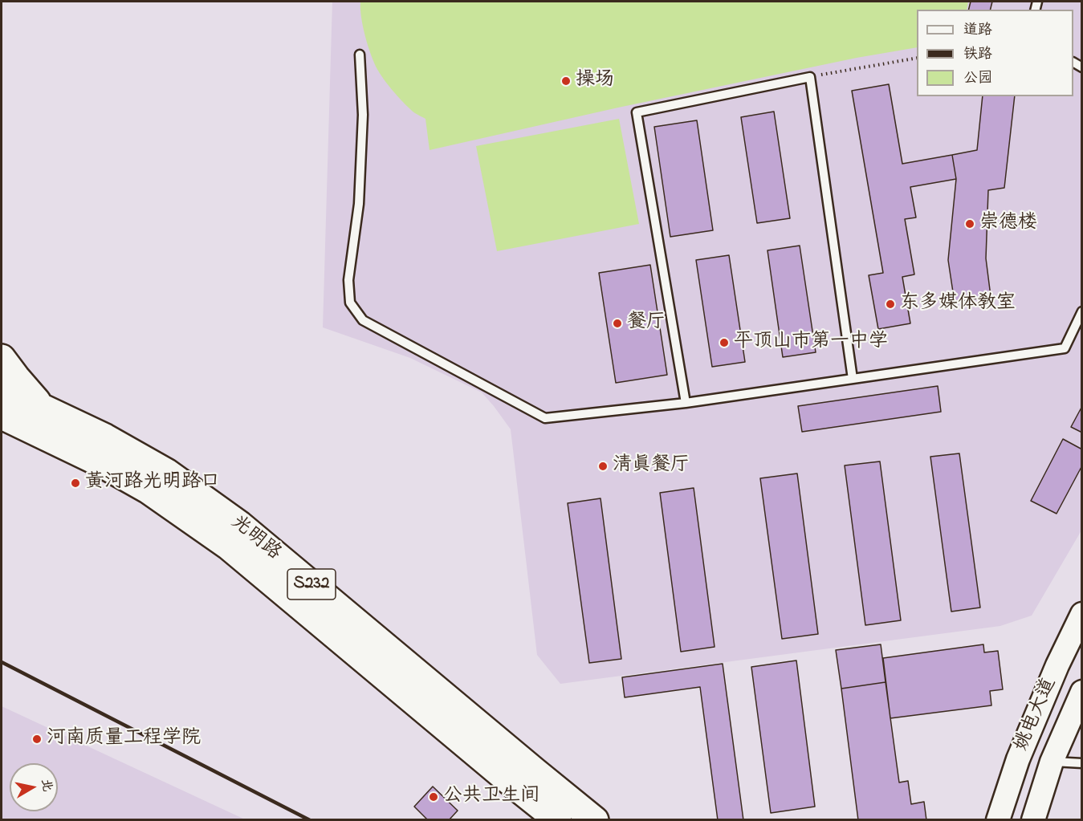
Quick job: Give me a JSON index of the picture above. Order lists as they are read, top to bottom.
{
  "streets": {
    "main road": ["光明路", "S232", "姚电大道"]
  },
  "places": [
    "操场",
    "崇德楼",
    "东多媒体教室",
    "餐厅",
    "平顶山市第一中学",
    "清真餐厅",
    "黄河路光明路口",
    "河南质量工程学院",
    "公共卫生间"
  ],
  "legend": ["道路", "铁路", "公园"],
  "north": "right"
}
